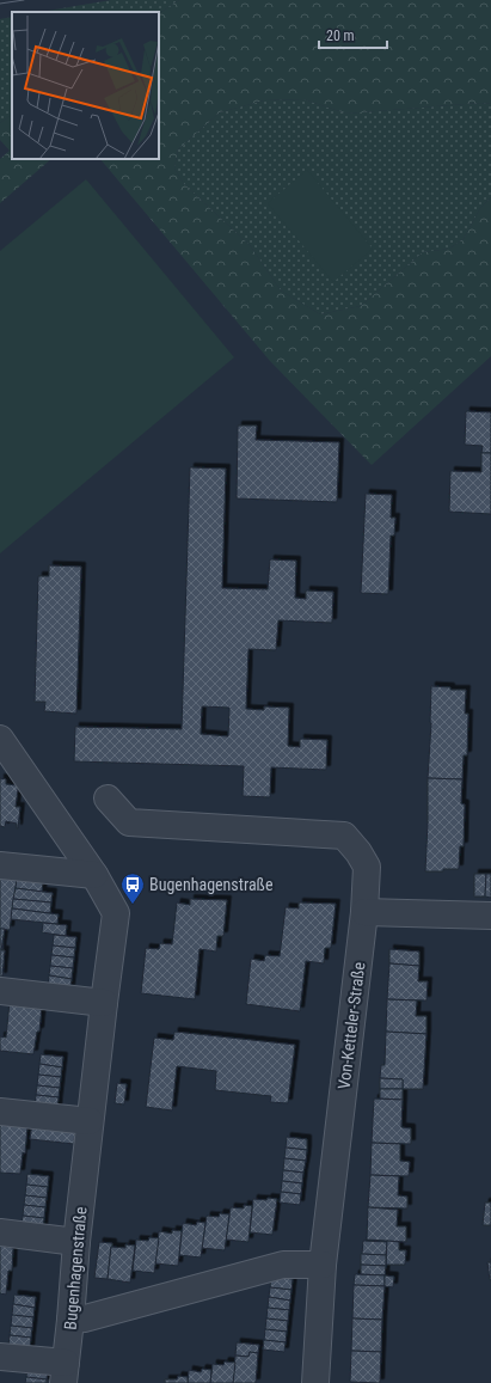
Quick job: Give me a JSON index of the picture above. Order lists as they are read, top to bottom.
{
  "streets": {
    "street": ["Von-Ketteler-Straße", "Bugenhagenstraße"]
  },
  "places": {
    "bus stop": ["Bugenhagenstraße"]
  },
  "scale_bar": "20 m"
}
